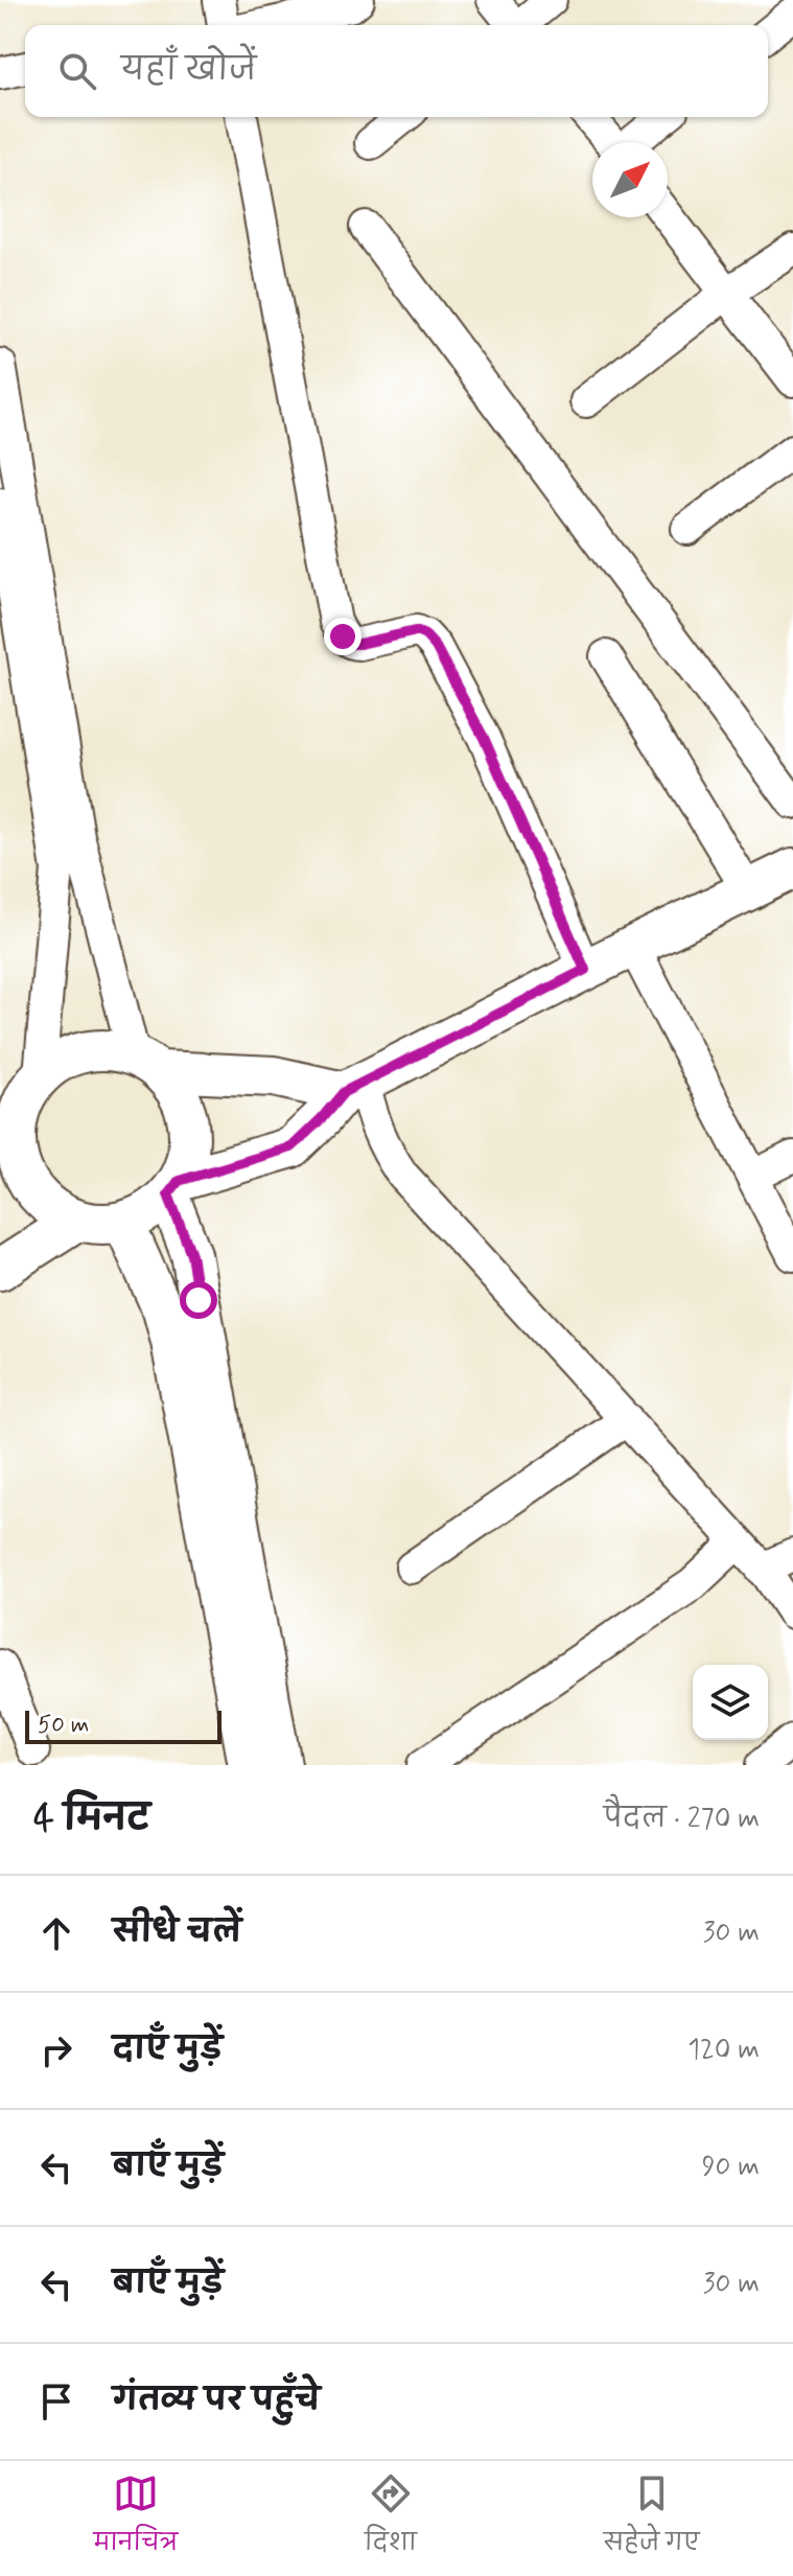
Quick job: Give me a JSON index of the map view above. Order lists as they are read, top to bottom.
{
  "scale_bar": "50 m",
  "north": "top right",
  "page": {
    "search": "यहाँ खोजें",
    "scale": "50 m",
    "heading": ["4 मिनट", "पैदल · 270 m"],
    "list": [
      ["सीधे चलें", "30 m"],
      ["दाएँ मुड़ें", "120 m"],
      ["बाएँ मुड़ें", "90 m"],
      ["बाएँ मुड़ें", "30 m"],
      "गंतव्य पर पहुँचे"
    ],
    "nav": ["मानचित्र", "दिशा", "सहेजे गए"]
  }
}
